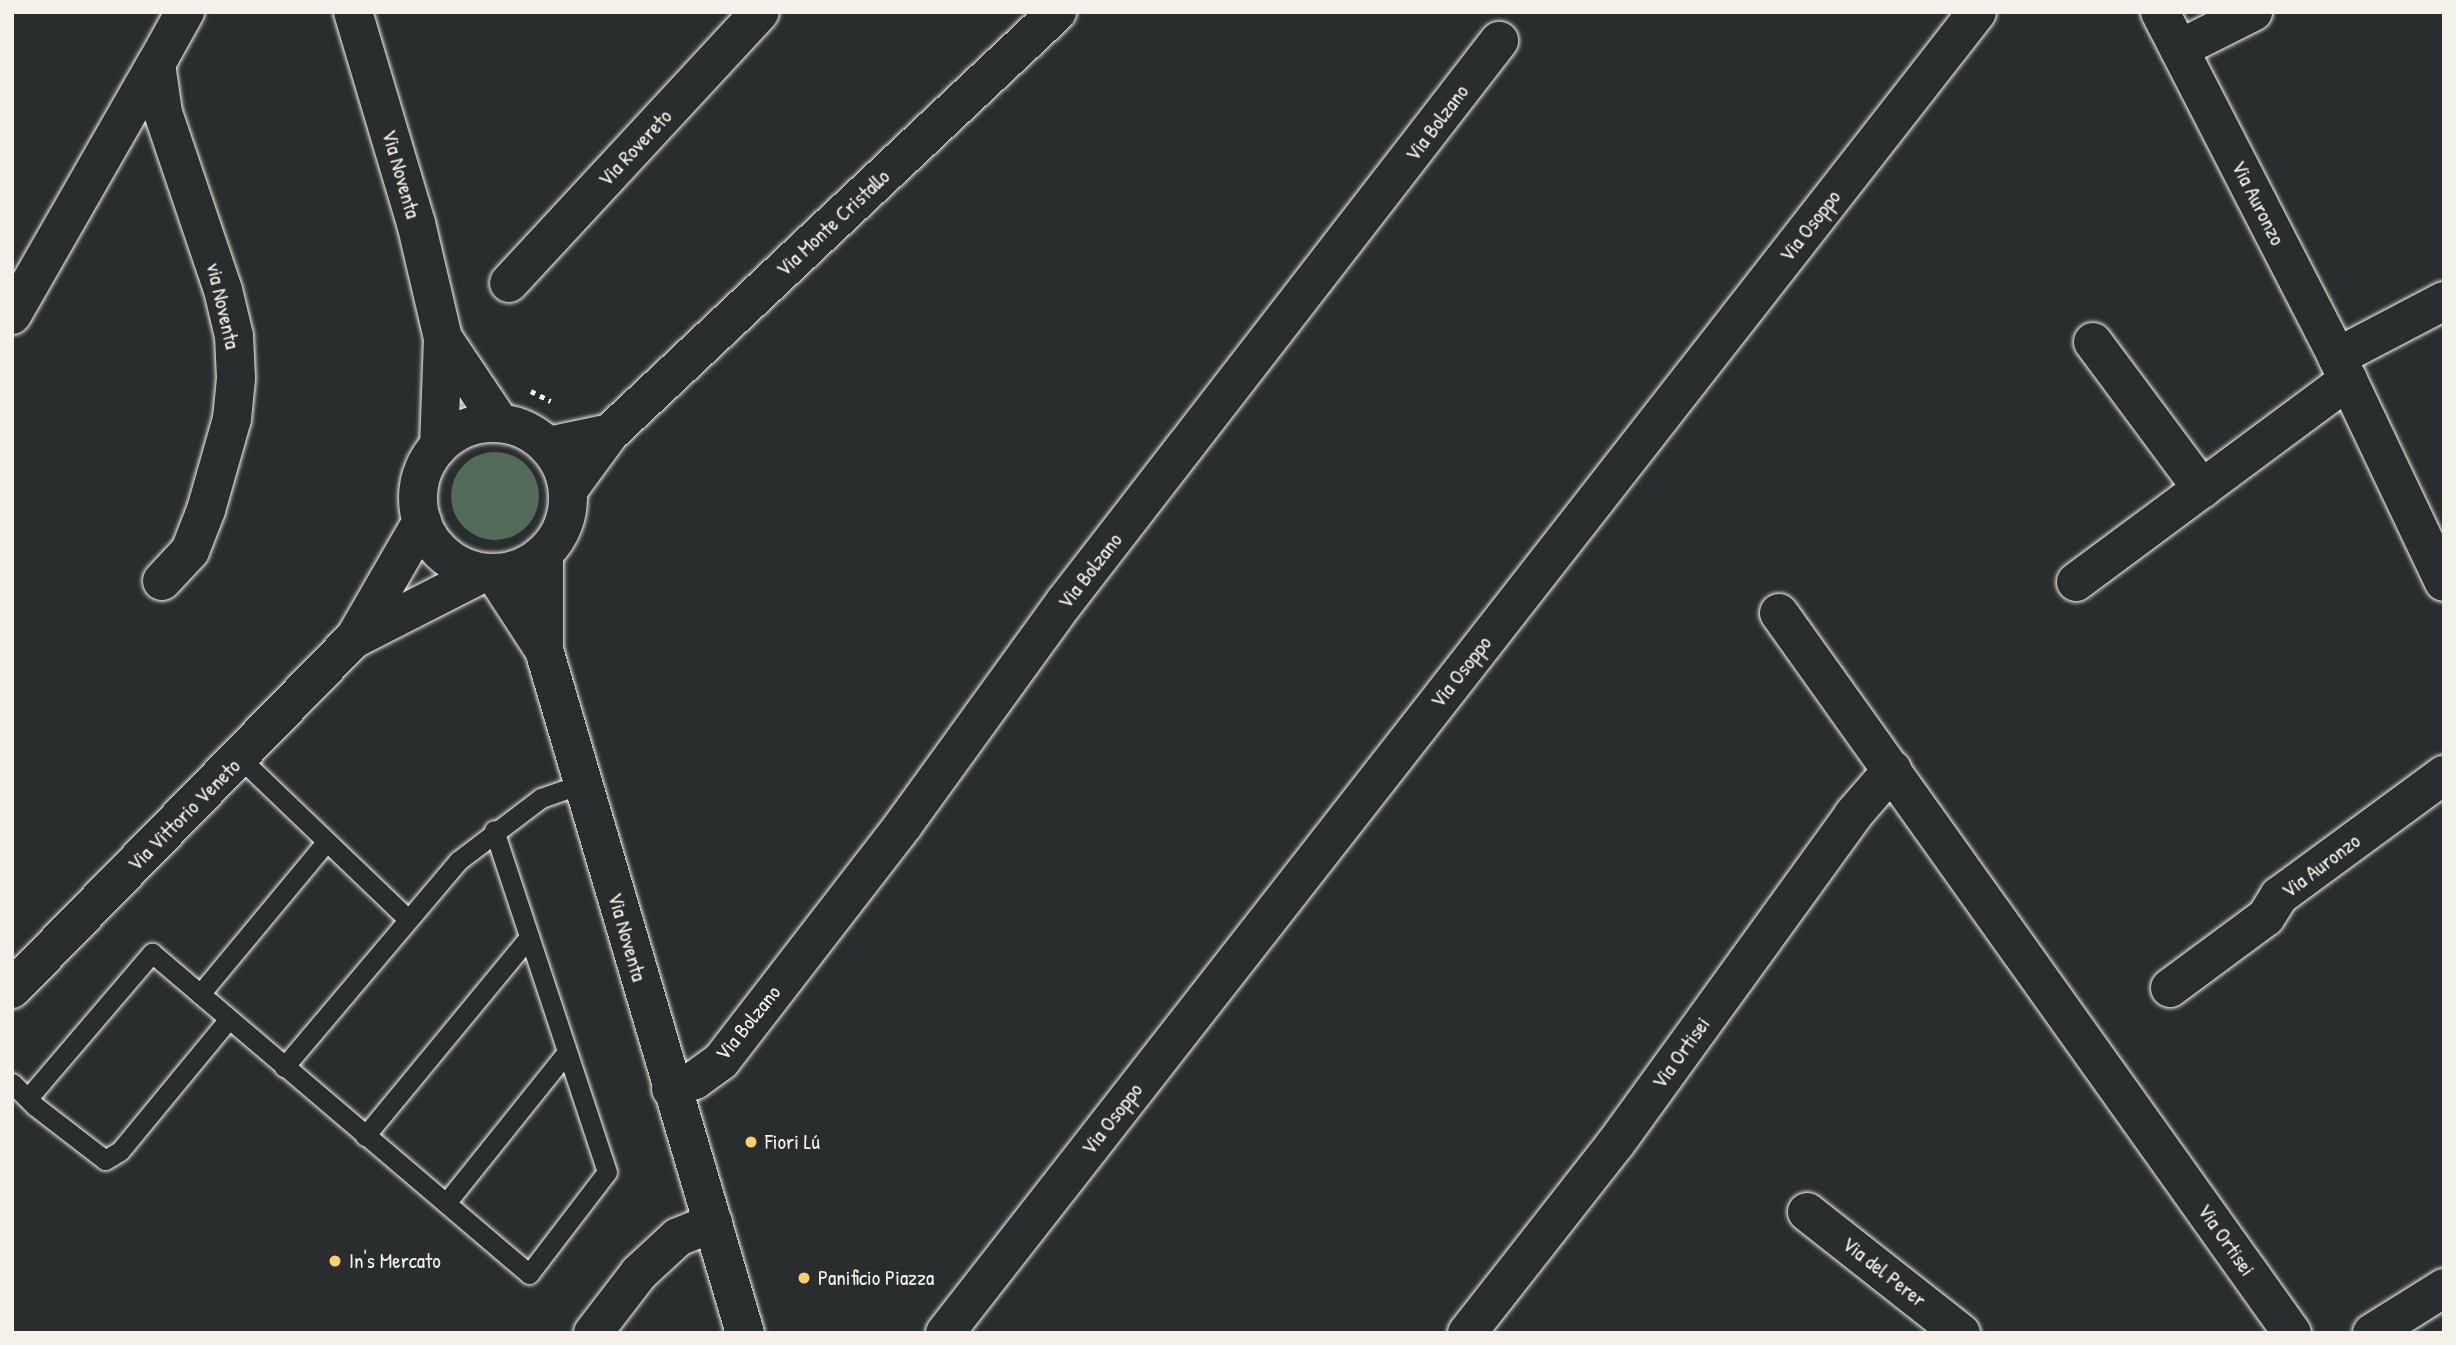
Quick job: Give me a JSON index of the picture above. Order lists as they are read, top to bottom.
{
  "streets": {
    "street": [
      "Via Bolzano",
      "Via Rovereto",
      "Via Noventa",
      "Via Auronzo",
      "Via Monte Cristallo",
      "Via Osoppo",
      "via Noventa",
      "Via Vittorio Veneto",
      "Via Ortisei",
      "Via del Perer"
    ]
  },
  "crossings": [
    ["Via Bolzano", "Via Noventa"],
    ["Via Noventa", "Via Monte Cristallo"],
    ["Via Noventa", "Via Vittorio Veneto"],
    ["Via Monte Cristallo", "Via Vittorio Veneto"]
  ],
  "places": ["Fiori Lú", "In's Mercato", "Panificio Piazza"]
}
